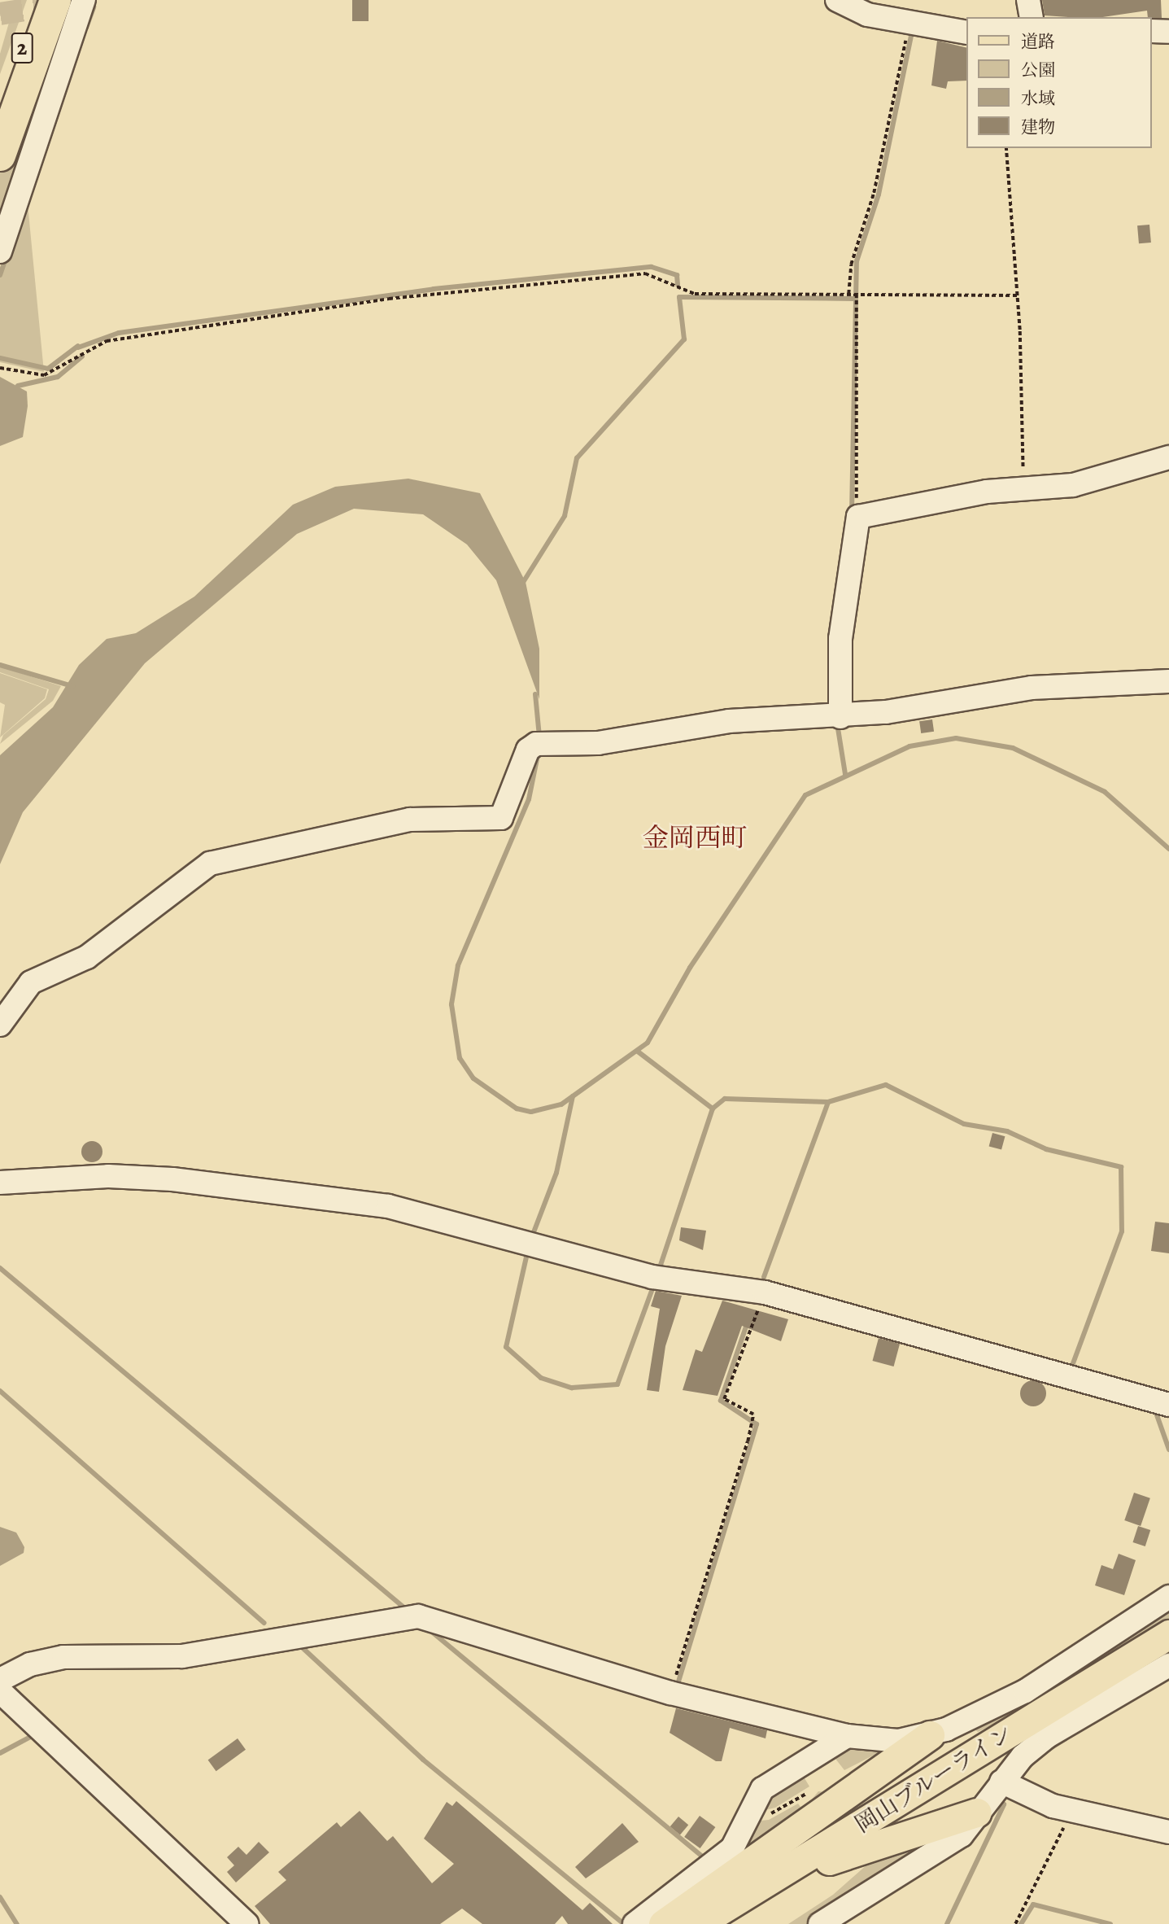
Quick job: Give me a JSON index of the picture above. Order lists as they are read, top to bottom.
{
  "streets": {
    "highway": ["2"],
    "main road": ["岡山ブルーライン"]
  },
  "districts": ["金岡西町"],
  "legend": [
    "道路",
    "公園",
    "水域",
    "建物"
  ]
}
